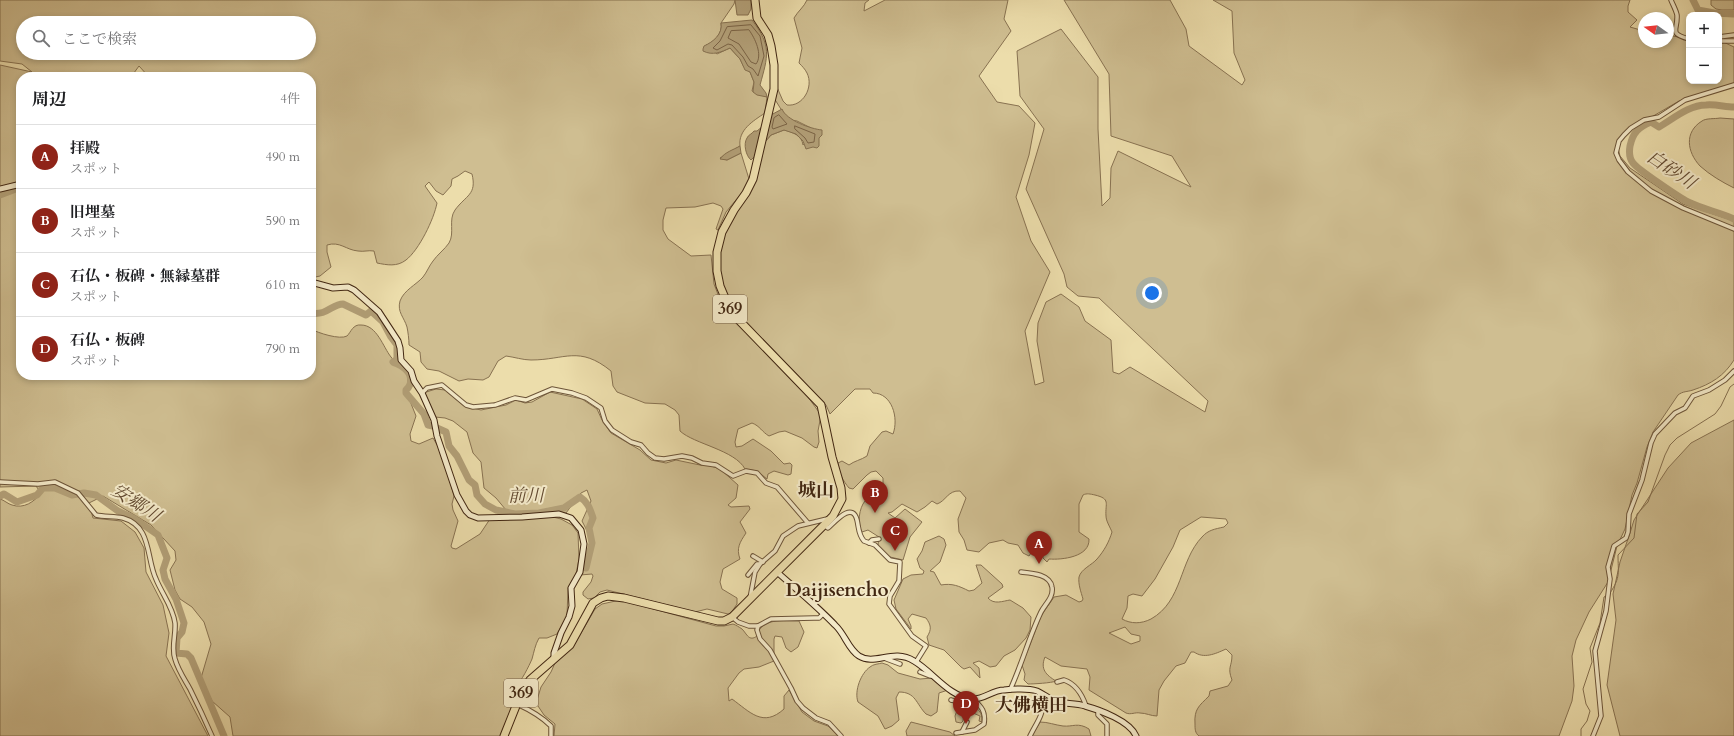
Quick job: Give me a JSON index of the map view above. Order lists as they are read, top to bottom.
{
  "streets": {
    "highway": ["369"]
  },
  "districts": ["城山", "Daijisencho", "大佛横田"],
  "water": ["白砂川", "前川", "安郷川"],
  "north": "left",
  "page": {
    "map_buttons": ["+", "−"],
    "search": "ここで検索",
    "heading": ["周辺", "4件"],
    "list": [
      {
        "mark": "A",
        "name": "拝殿",
        "note": "スポット",
        "value": "490 m"
      },
      {
        "mark": "B",
        "name": "旧埋墓",
        "note": "スポット",
        "value": "590 m"
      },
      {
        "mark": "C",
        "name": "石仏・板碑・無縁墓群",
        "note": "スポット",
        "value": "610 m"
      },
      {
        "mark": "D",
        "name": "石仏・板碑",
        "note": "スポット",
        "value": "790 m"
      }
    ],
    "pins": [
      "B",
      "C",
      "A",
      "D"
    ]
  }
}
